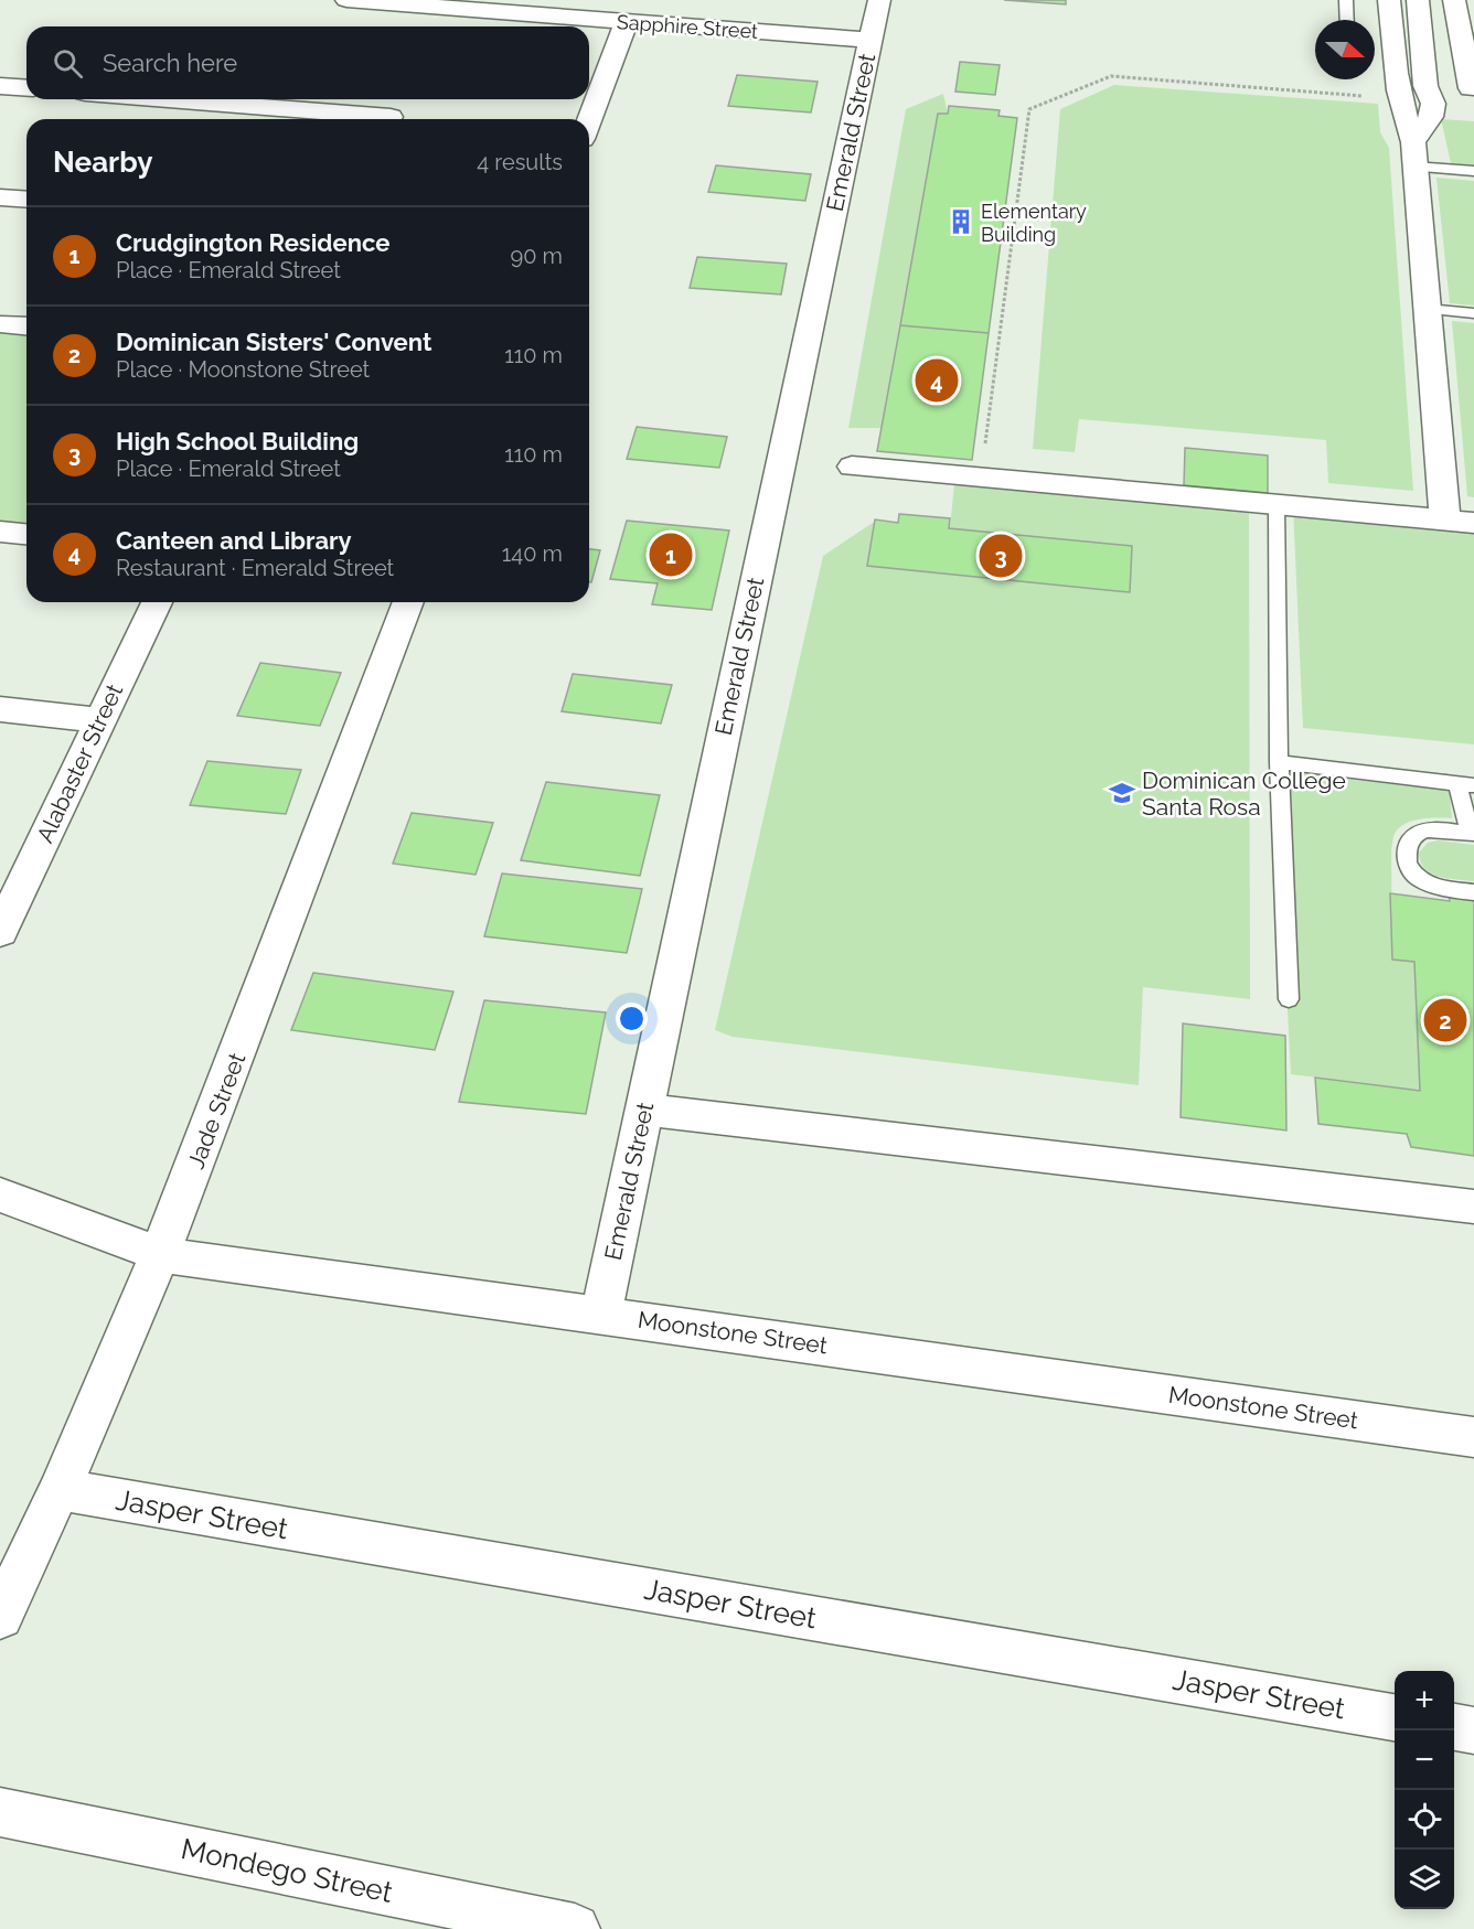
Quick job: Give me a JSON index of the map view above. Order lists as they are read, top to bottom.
{
  "streets": {
    "street": [
      "Sapphire Street",
      "Emerald Street",
      "Alabaster Street",
      "Jade Street",
      "Moonstone Street",
      "Jasper Street",
      "Mondego Street"
    ]
  },
  "crossings": [
    ["Sapphire Street", "Emerald Street"],
    ["Emerald Street", "Moonstone Street"],
    ["Jade Street", "Moonstone Street"],
    ["Jade Street", "Jasper Street"]
  ],
  "places": {
    "building": ["Elementary Building"],
    "school or university": ["Dominican College Santa Rosa"]
  },
  "north": "right",
  "page": {
    "search": "Search here",
    "heading": ["Nearby", "4 results"],
    "list": [
      {
        "mark": "1",
        "name": "Crudgington Residence",
        "note": "Place · Emerald Street",
        "value": "90 m"
      },
      {
        "mark": "2",
        "name": "Dominican Sisters' Convent",
        "note": "Place · Moonstone Street",
        "value": "110 m"
      },
      {
        "mark": "3",
        "name": "High School Building",
        "note": "Place · Emerald Street",
        "value": "110 m"
      },
      {
        "mark": "4",
        "name": "Canteen and Library",
        "note": "Restaurant · Emerald Street",
        "value": "140 m"
      }
    ],
    "pins": [
      "4",
      "1",
      "3",
      "2"
    ],
    "map_buttons": ["+", "−"]
  }
}
